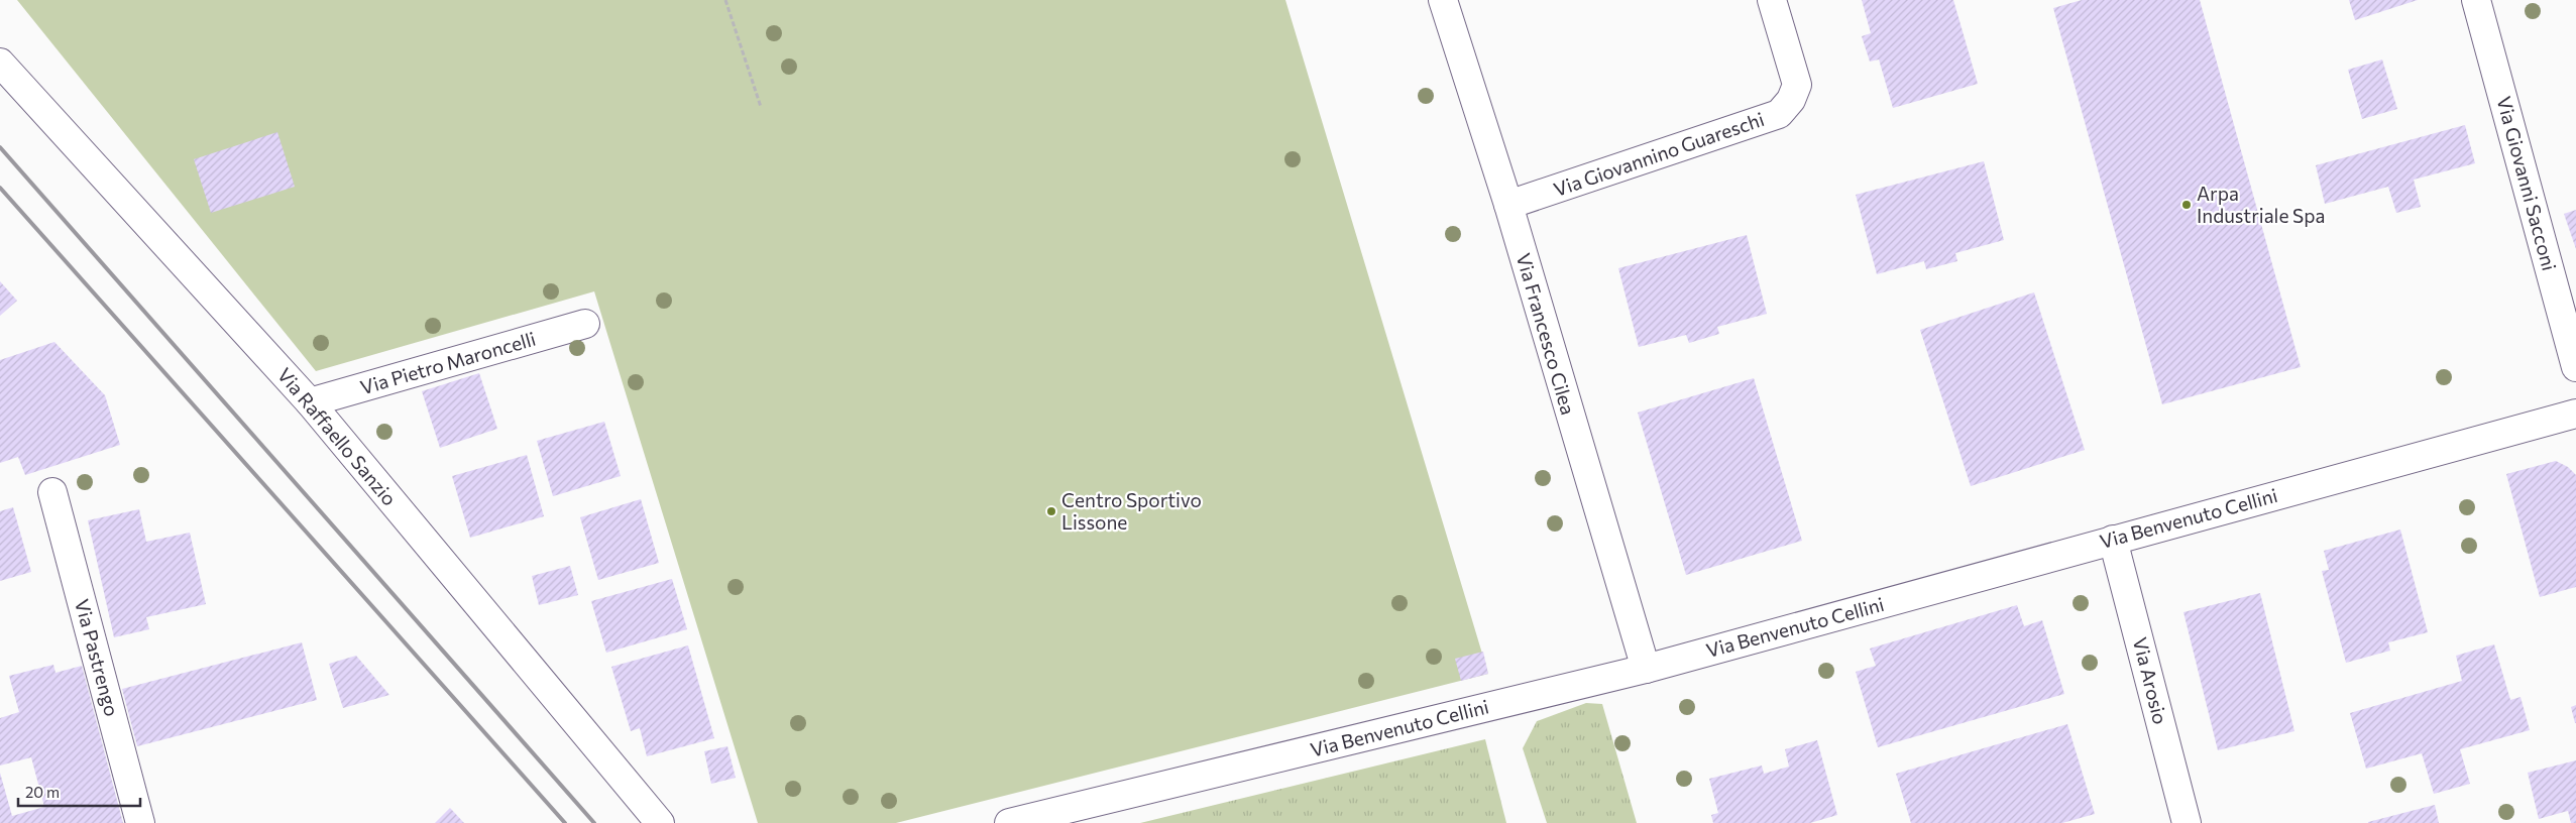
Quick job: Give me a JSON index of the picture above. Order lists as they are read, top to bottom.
{
  "streets": {
    "street": [
      "Via Giovannino Guareschi",
      "Via Giovanni Sacconi",
      "Via Francesco Cilea",
      "Via Pietro Maroncelli",
      "Via Raffaello Sanzio",
      "Via Benvenuto Cellini",
      "Via Pastrengo",
      "Via Arosio"
    ]
  },
  "crossings": [
    ["Via Giovannino Guareschi", "Via Francesco Cilea"],
    ["Via Francesco Cilea", "Via Benvenuto Cellini"],
    ["Via Pietro Maroncelli", "Via Raffaello Sanzio"],
    ["Via Benvenuto Cellini", "Via Arosio"]
  ],
  "places": ["Arpa Industriale Spa", "Centro Sportivo Lissone"],
  "scale_bar": "20 m"
}
